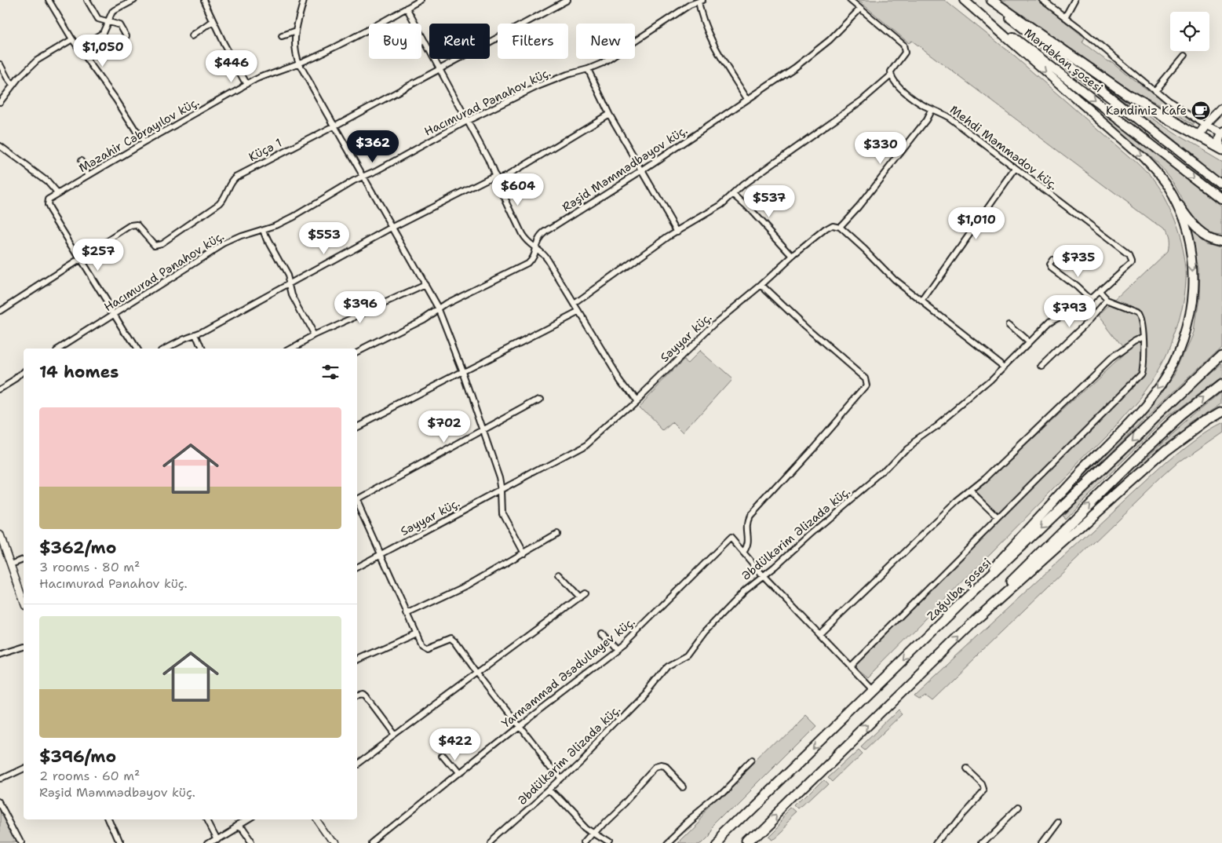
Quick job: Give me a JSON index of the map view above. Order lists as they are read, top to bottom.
{
  "streets": {
    "highway": ["Zağulba şosesi"],
    "main road": ["Mərdəkan şosesi"],
    "street": [
      "Hacımurad Pənahov küç.",
      "Məzahir Cəbrayılov küç.",
      "Mehdi Məmmədov küç.",
      "Küçə 1",
      "Rəşid Məmmədbəyov küç.",
      "Səyyar küç.",
      "Əbdülkərim Əlizadə küç.",
      "Yarməmməd Əsədullayev küç."
    ]
  },
  "crossings": [
    ["Mehdi Məmmədov küç.", "Əbdülkərim Əlizadə küç."]
  ],
  "places": {
    "cafe": ["Kəndimiz Kafe"]
  },
  "page": {
    "chip": [
      "Buy",
      "Rent",
      "Filters",
      "New"
    ],
    "price": [
      "$1,050",
      "$446",
      "$362",
      "$330",
      "$604",
      "$537",
      "$1,010",
      "$553",
      "$257",
      "$735",
      "$396",
      "$793",
      "$702",
      "$422"
    ],
    "heading": "14 homes",
    "list": [
      {
        "name": "$362/mo",
        "note": "3 rooms · 80 m² · Hacımurad Pənahov küç."
      },
      {
        "name": "$396/mo",
        "note": "2 rooms · 60 m² · Rəşid Məmmədbəyov küç."
      }
    ]
  }
}
